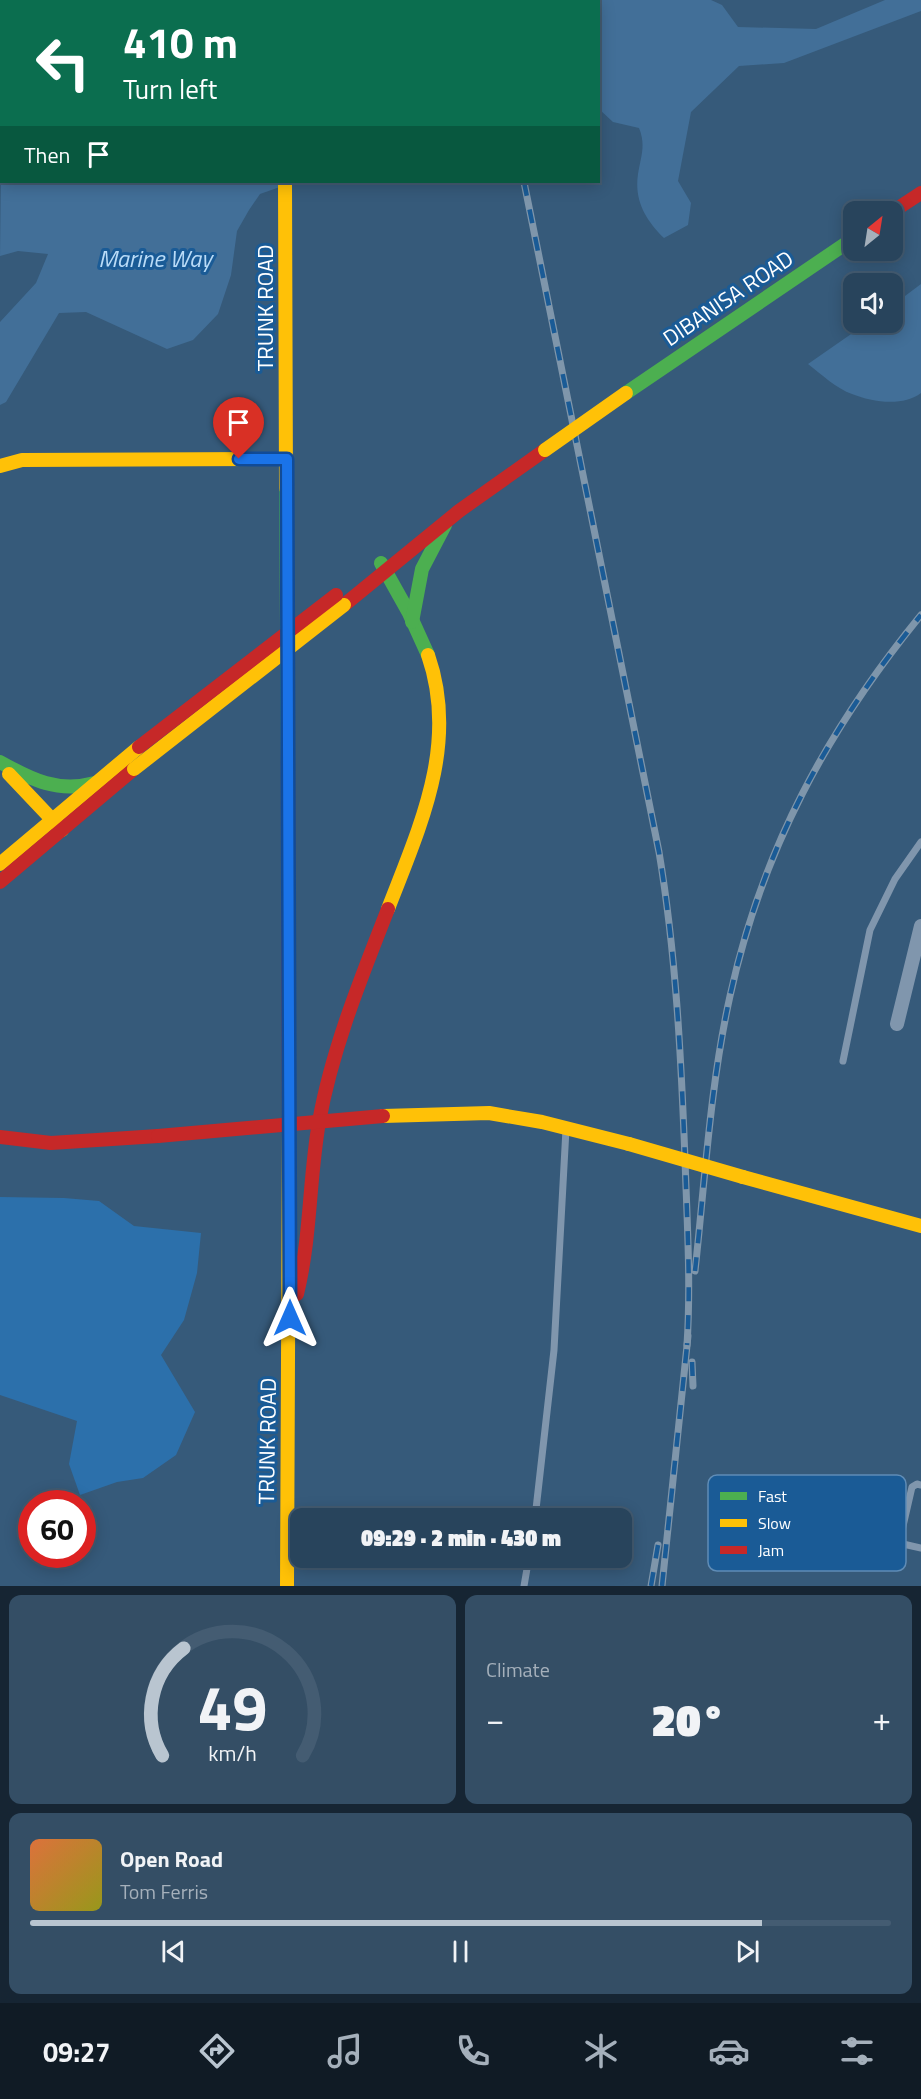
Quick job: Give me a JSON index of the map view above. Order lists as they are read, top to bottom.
{
  "streets": {
    "main road": ["DIBANISA ROAD", "TRUNK ROAD"]
  },
  "water": ["Marine Way"],
  "legend": ["Fast", "Slow", "Jam"],
  "north": "top right",
  "page": {
    "turn": ["410 m", "Turn left"],
    "then": "Then",
    "limit": "60",
    "trip": "09:29 · 2 min · 430 m",
    "tile": "Climate",
    "heat": ["−", "20°", "+"],
    "song": ["Open Road", "Tom Ferris"],
    "tabs": "09:27",
    "gauge": ["49", "km/h"]
  }
}
